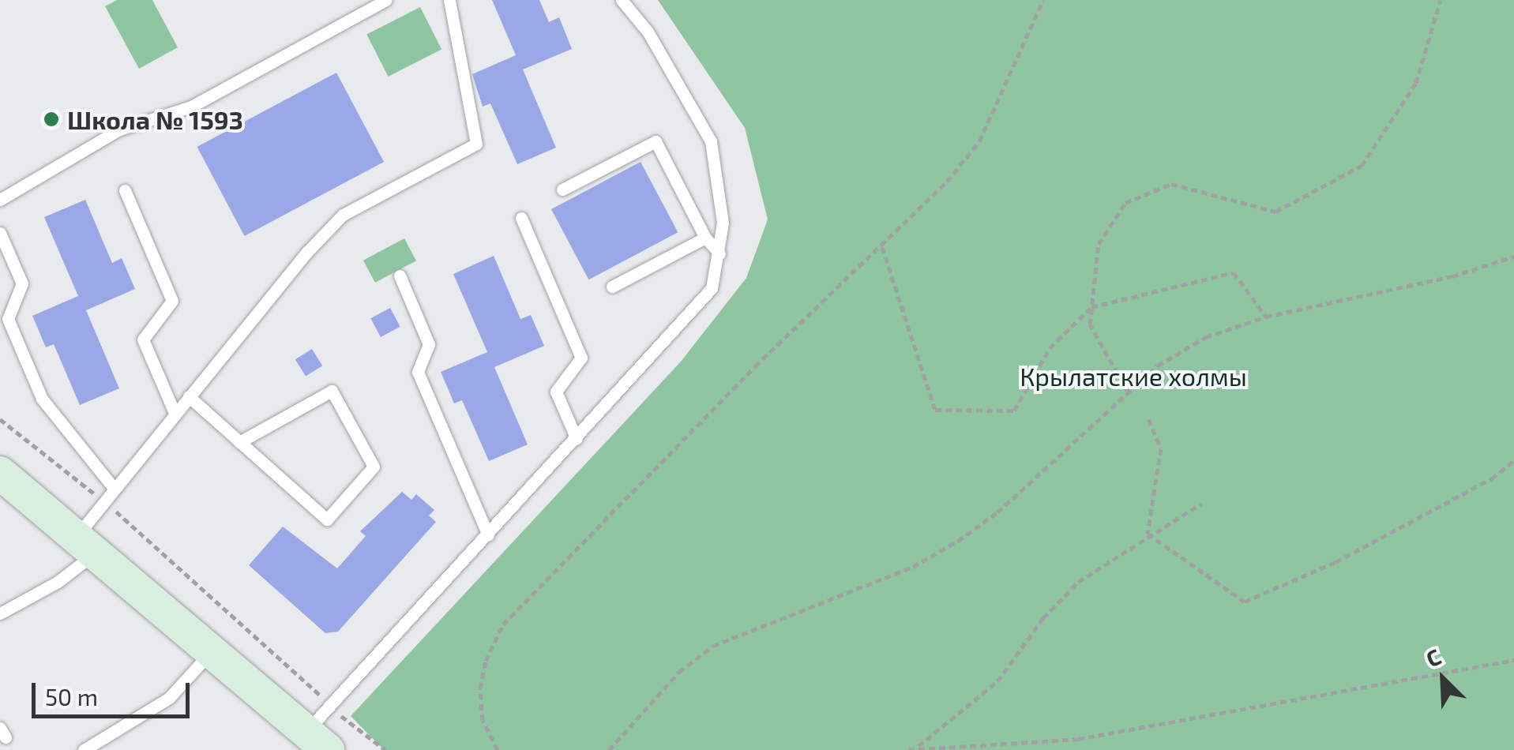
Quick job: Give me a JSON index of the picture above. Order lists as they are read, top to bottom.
{
  "parks": ["Крылатские холмы"],
  "places": ["Школа № 1593"],
  "scale_bar": "50 m",
  "north": "top left"
}
